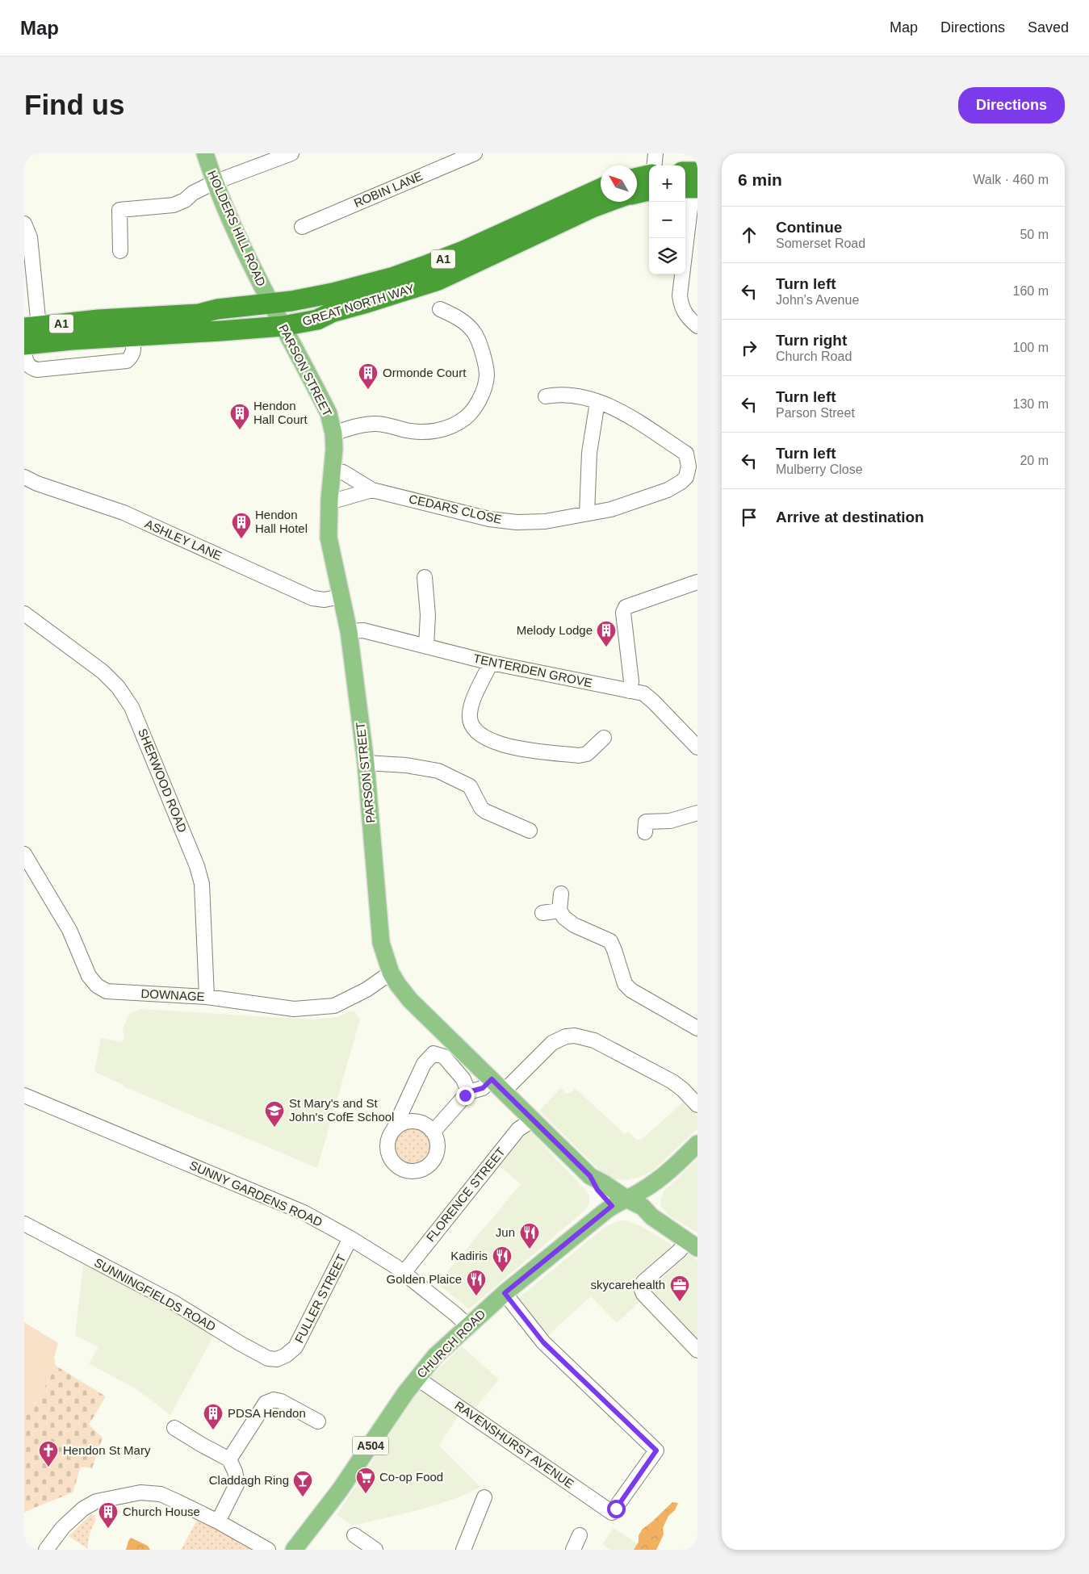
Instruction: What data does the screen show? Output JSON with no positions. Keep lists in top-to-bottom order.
{
  "streets": {
    "highway": ["A1", "GREAT NORTH WAY"],
    "main road": [
      "HOLDERS HILL ROAD",
      "PARSON STREET",
      "CHURCH ROAD",
      "A504"
    ],
    "street": [
      "ROBIN LANE",
      "CEDARS CLOSE",
      "ASHLEY LANE",
      "TENTERDEN GROVE",
      "SHERWOOD ROAD",
      "DOWNAGE",
      "SUNNY GARDENS ROAD",
      "FLORENCE STREET",
      "SUNNINGFIELDS ROAD",
      "FULLER STREET",
      "RAVENSHURST AVENUE"
    ]
  },
  "crossings": [
    ["HOLDERS HILL ROAD", "GREAT NORTH WAY"],
    ["HOLDERS HILL ROAD", "PARSON STREET"],
    ["GREAT NORTH WAY", "PARSON STREET"],
    ["PARSON STREET", "CEDARS CLOSE"],
    ["PARSON STREET", "ASHLEY LANE"],
    ["PARSON STREET", "TENTERDEN GROVE"],
    ["PARSON STREET", "DOWNAGE"],
    ["PARSON STREET", "FLORENCE STREET"],
    ["PARSON STREET", "CHURCH ROAD"],
    ["PARSON STREET", "A504"],
    ["SHERWOOD ROAD", "DOWNAGE"],
    ["SUNNY GARDENS ROAD", "FLORENCE STREET"],
    ["SUNNY GARDENS ROAD", "FULLER STREET"],
    ["SUNNY GARDENS ROAD", "CHURCH ROAD"],
    ["SUNNINGFIELDS ROAD", "FULLER STREET"],
    ["CHURCH ROAD", "RAVENSHURST AVENUE"],
    ["CHURCH ROAD", "A504"]
  ],
  "places": {
    "building": [
      "Ormonde Court",
      "Hendon Hall Court",
      "Hendon Hall Hotel",
      "Melody Lodge",
      "PDSA Hendon",
      "Church House"
    ],
    "school or university": ["St Mary's and St John's CofE School"],
    "restaurant": ["Jun", "Kadiris", "Golden Plaice"],
    "office": ["skycarehealth"],
    "church": ["Hendon St Mary"],
    "supermarket": ["Co-op Food"],
    "bar": ["Claddagh Ring"]
  },
  "north": "top left",
  "page": {
    "header": "Map",
    "nav": ["Map", "Directions", "Saved"],
    "buttons": "Directions",
    "title": "Find us",
    "heading": ["6 min", "Walk · 460 m"],
    "map_buttons": ["+", "−"],
    "list": [
      ["Continue", "Somerset Road", "50 m"],
      ["Turn left", "John's Avenue", "160 m"],
      ["Turn right", "Church Road", "100 m"],
      ["Turn left", "Parson Street", "130 m"],
      ["Turn left", "Mulberry Close", "20 m"],
      "Arrive at destination"
    ]
  }
}
